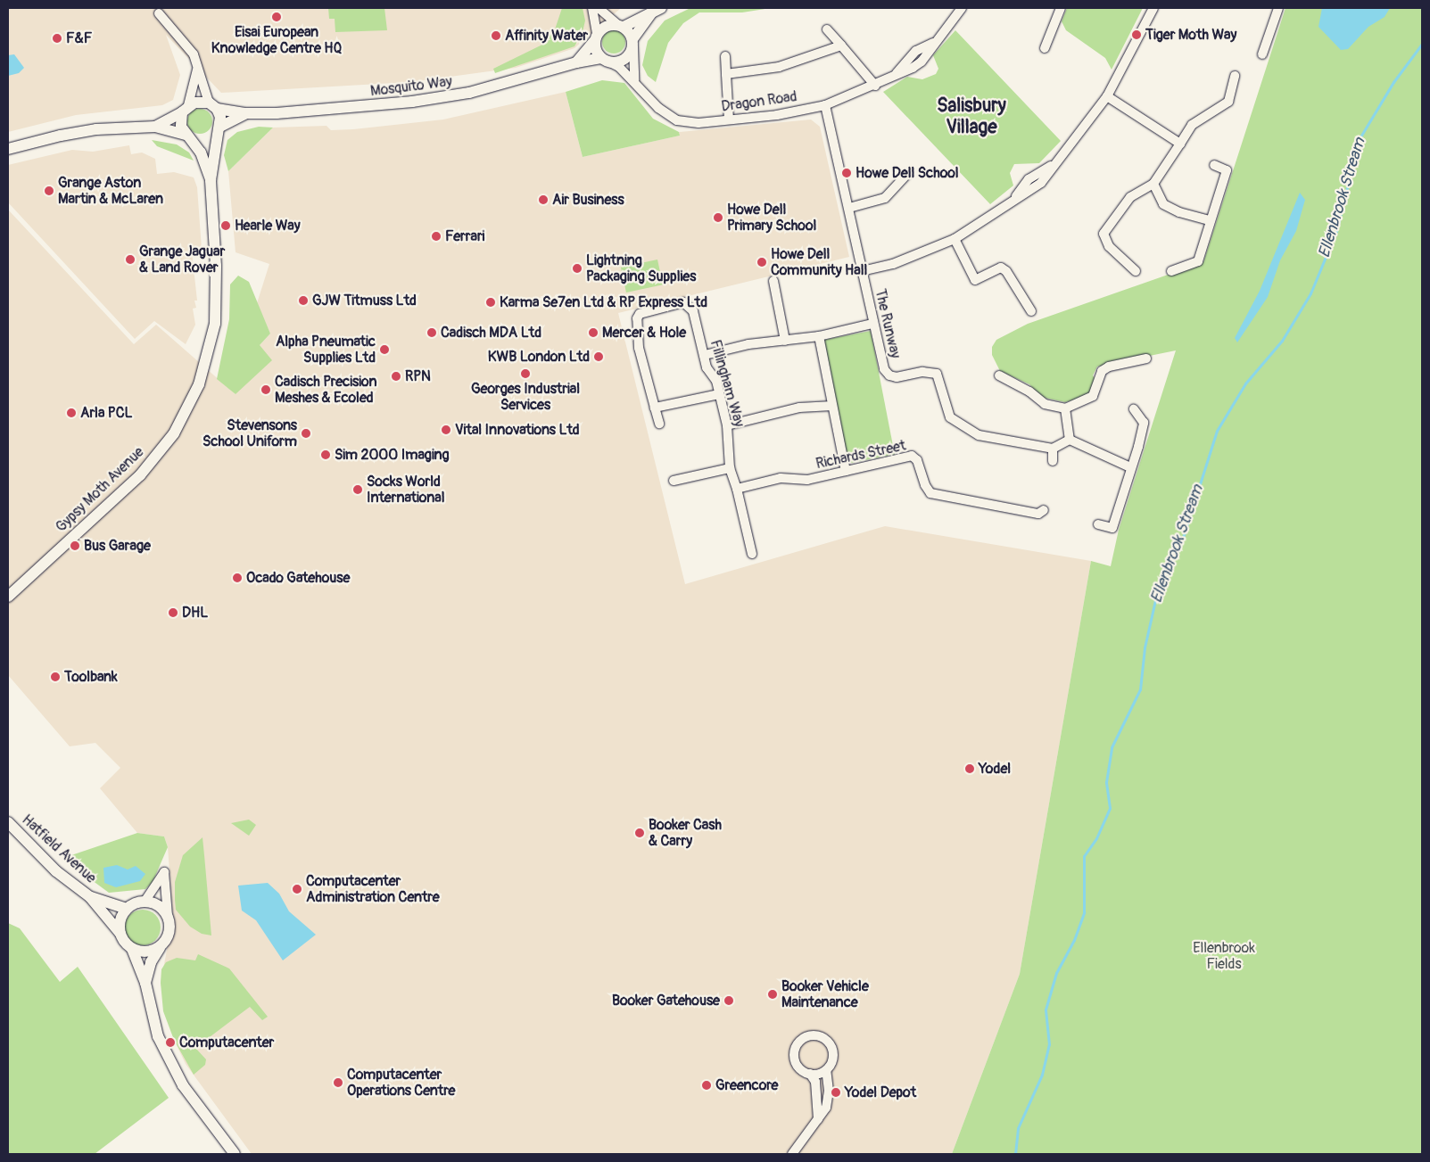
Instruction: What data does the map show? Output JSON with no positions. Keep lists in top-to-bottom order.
{
  "streets": {
    "street": [
      "Mosquito Way",
      "Dragon Road",
      "The Runway",
      "Fillingham Way",
      "Richards Street",
      "Gypsy Moth Avenue",
      "Hatfield Avenue"
    ]
  },
  "crossings": [
    ["Mosquito Way", "Dragon Road"],
    ["Mosquito Way", "Gypsy Moth Avenue"],
    ["Dragon Road", "The Runway"],
    ["Fillingham Way", "Richards Street"]
  ],
  "districts": ["Salisbury Village"],
  "water": ["Ellenbrook Stream"],
  "parks": ["Ellenbrook Fields"],
  "places": [
    "Eisai European Knowledge Centre HQ",
    "Tiger Moth Way",
    "Affinity Water",
    "F&F",
    "Howe Dell School",
    "Grange Aston Martin & McLaren",
    "Air Business",
    "Howe Dell Primary School",
    "Hearle Way",
    "Ferrari",
    "Grange Jaguar & Land Rover",
    "Howe Dell Community Hall",
    "Lightning Packaging Supplies",
    "GJW Titmuss Ltd",
    "Karma Se7en Ltd & RP Express Ltd",
    "Cadisch MDA Ltd",
    "Mercer & Hole",
    "Alpha Pneumatic Supplies Ltd",
    "KWB London Ltd",
    "Georges Industrial Services",
    "RPN",
    "Cadisch Precision Meshes & Ecoled",
    "Arla PCL",
    "Vital Innovations Ltd",
    "Stevensons School Uniform",
    "Sim 2000 Imaging",
    "Socks World International",
    "Bus Garage",
    "Ocado Gatehouse",
    "DHL",
    "Toolbank",
    "Yodel",
    "Booker Cash & Carry",
    "Computacenter Administration Centre",
    "Booker Vehicle Maintenance",
    "Booker Gatehouse",
    "Computacenter",
    "Computacenter Operations Centre",
    "Greencore",
    "Yodel Depot"
  ]
}
